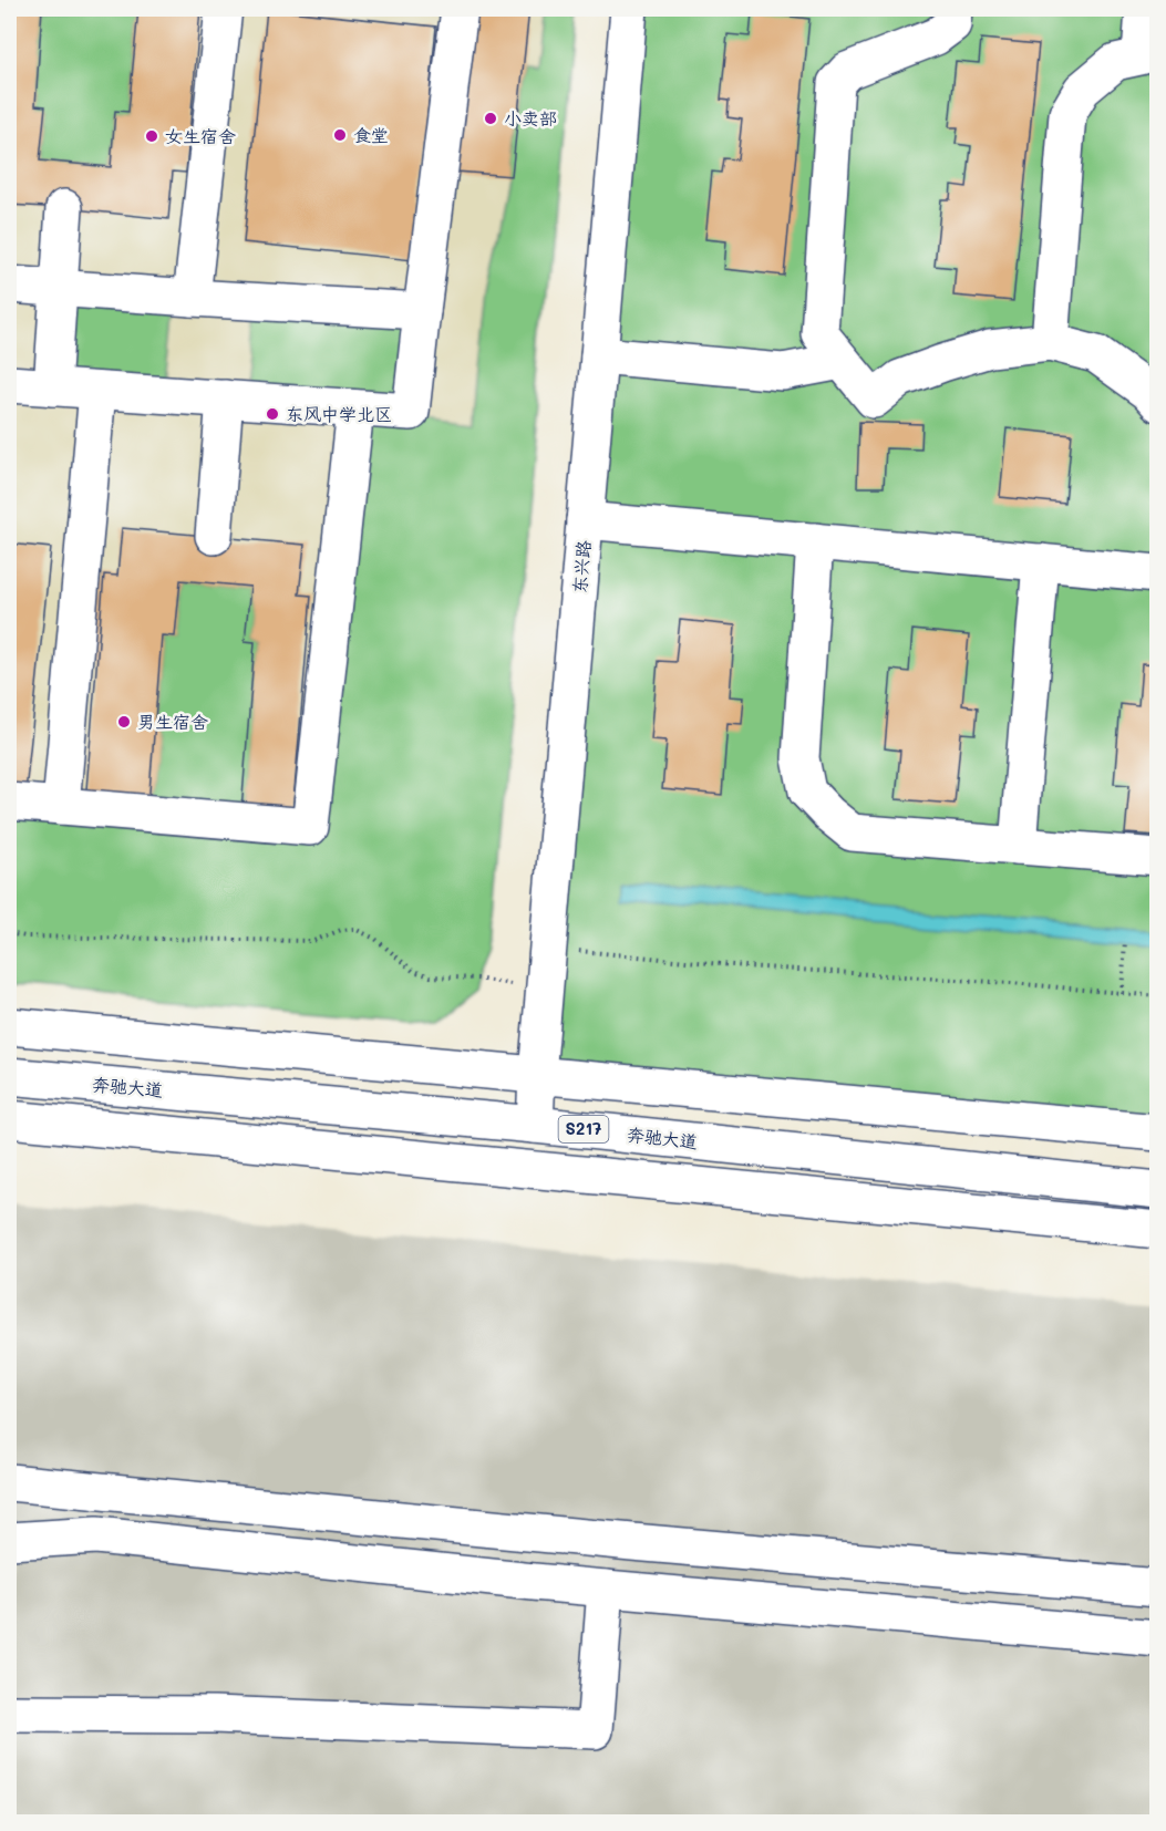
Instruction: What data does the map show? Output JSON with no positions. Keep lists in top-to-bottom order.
{
  "streets": {
    "street": ["东兴路", "奔驰大道", "S217"]
  },
  "crossings": [
    ["东兴路", "奔驰大道"]
  ],
  "places": [
    "小卖部",
    "食堂",
    "女生宿舍",
    "东风中学北区",
    "男生宿舍"
  ]
}
